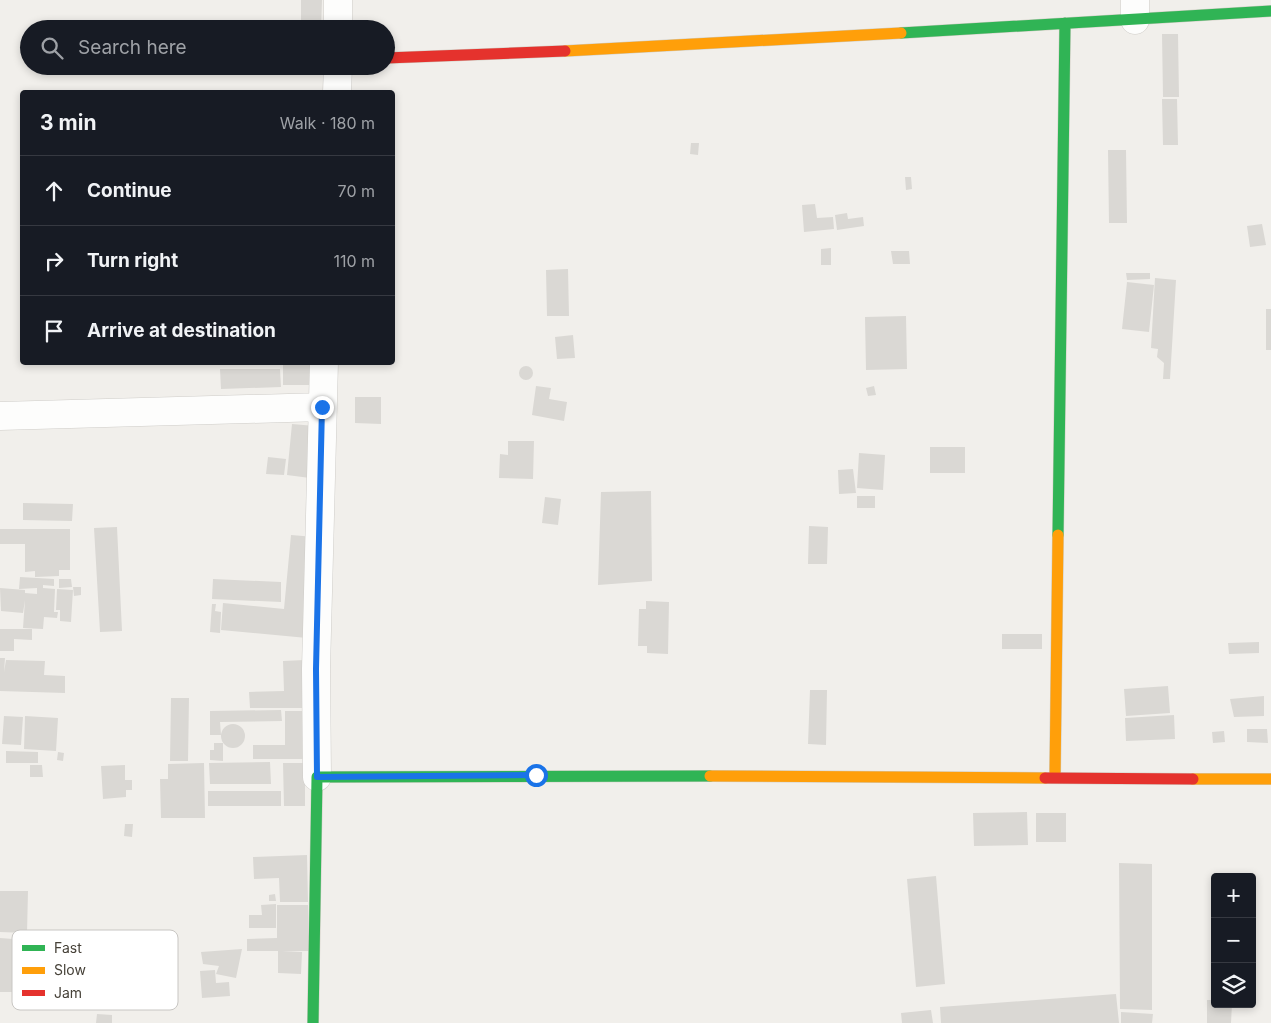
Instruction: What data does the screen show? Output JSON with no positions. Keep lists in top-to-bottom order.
{
  "legend": ["Fast", "Slow", "Jam"],
  "page": {
    "search": "Search here",
    "heading": ["3 min", "Walk · 180 m"],
    "list": [
      ["Continue", "70 m"],
      ["Turn right", "110 m"],
      "Arrive at destination"
    ],
    "map_buttons": ["+", "−"]
  }
}
